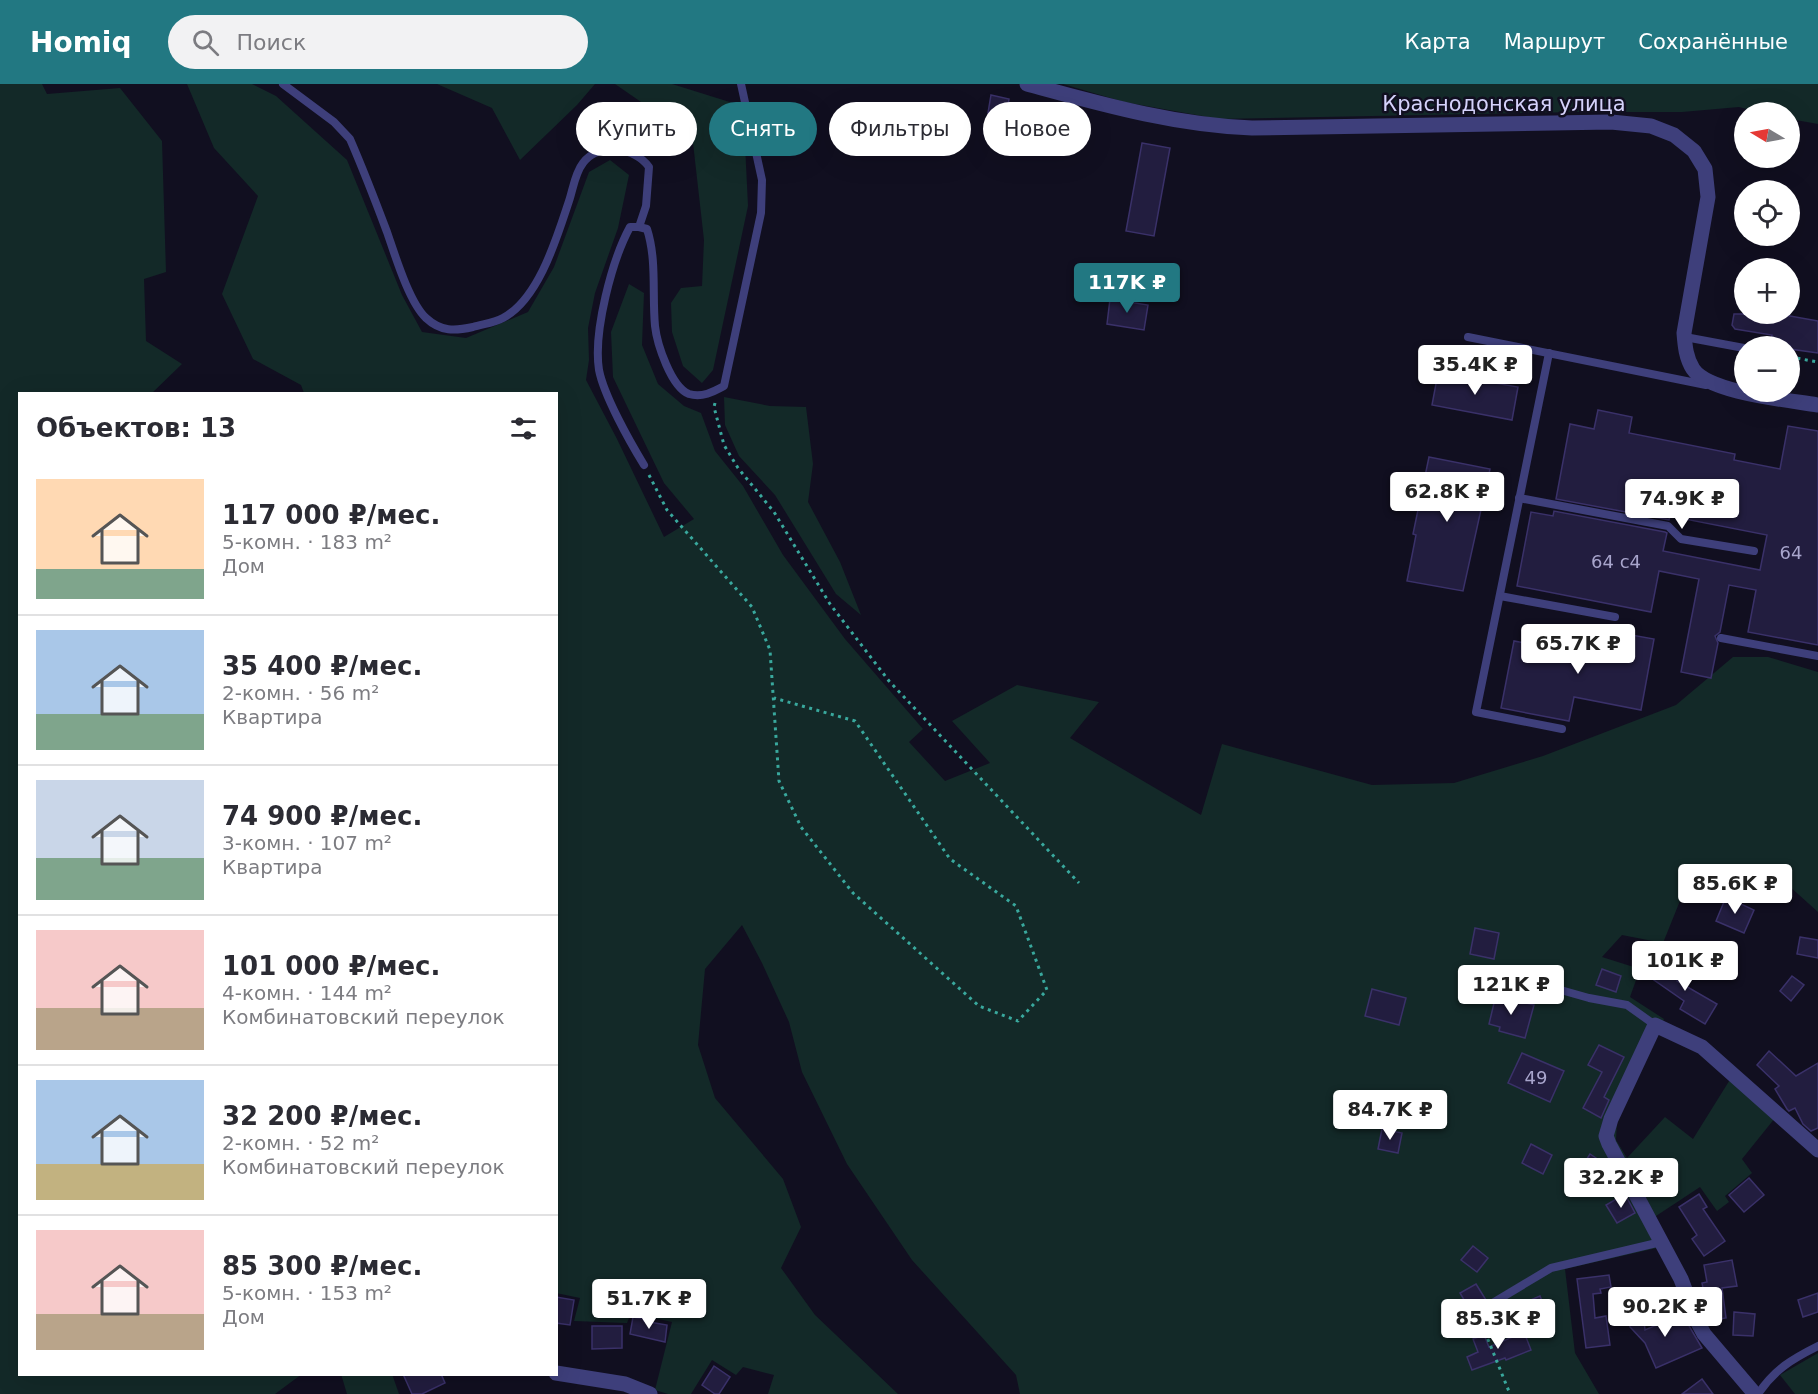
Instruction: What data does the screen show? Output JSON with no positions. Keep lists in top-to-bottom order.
{
  "streets": {
    "street": ["Краснодонская улица"]
  },
  "house_numbers": ["64", "64 с4", "49"],
  "north": "left",
  "page": {
    "header": "Homiq",
    "search": "Поиск",
    "nav": ["Карта", "Маршрут", "Сохранённые"],
    "map_buttons": ["+", "−"],
    "chip": [
      "Купить",
      "Снять",
      "Фильтры",
      "Новое"
    ],
    "price": [
      "117K ₽",
      "35.4K ₽",
      "62.8K ₽",
      "74.9K ₽",
      "65.7K ₽",
      "85.6K ₽",
      "101K ₽",
      "121K ₽",
      "84.7K ₽",
      "32.2K ₽",
      "51.7K ₽",
      "90.2K ₽",
      "85.3K ₽"
    ],
    "heading": "Объектов: 13",
    "list": [
      {
        "name": "117 000 ₽/мес.",
        "note": "5-комн. · 183 m² · Дом"
      },
      {
        "name": "35 400 ₽/мес.",
        "note": "2-комн. · 56 m² · Квартира"
      },
      {
        "name": "74 900 ₽/мес.",
        "note": "3-комн. · 107 m² · Квартира"
      },
      {
        "name": "101 000 ₽/мес.",
        "note": "4-комн. · 144 m² · Комбинатовский переулок"
      },
      {
        "name": "32 200 ₽/мес.",
        "note": "2-комн. · 52 m² · Комбинатовский переулок"
      },
      {
        "name": "85 300 ₽/мес.",
        "note": "5-комн. · 153 m² · Дом"
      }
    ]
  }
}
